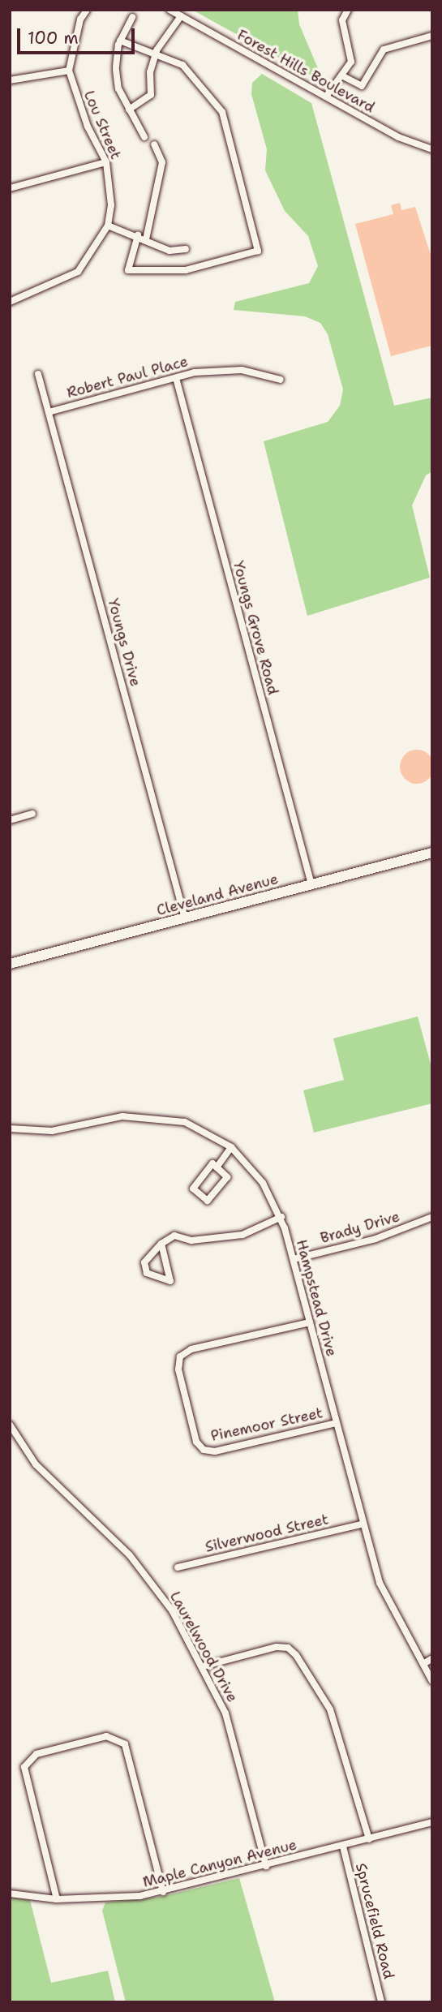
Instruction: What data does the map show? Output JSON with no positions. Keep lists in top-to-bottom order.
{
  "streets": {
    "main road": ["Cleveland Avenue"],
    "street": [
      "Forest Hills Boulevard",
      "Lou Street",
      "Robert Paul Place",
      "Youngs Grove Road",
      "Youngs Drive",
      "Brady Drive",
      "Hampstead Drive",
      "Pinemoor Street",
      "Silverwood Street",
      "Laurelwood Drive",
      "Maple Canyon Avenue",
      "Sprucefield Road"
    ]
  },
  "crossings": [
    ["Robert Paul Place", "Youngs Grove Road"],
    ["Robert Paul Place", "Youngs Drive"],
    ["Youngs Grove Road", "Cleveland Avenue"],
    ["Youngs Drive", "Cleveland Avenue"],
    ["Brady Drive", "Hampstead Drive"],
    ["Hampstead Drive", "Pinemoor Street"],
    ["Hampstead Drive", "Silverwood Street"],
    ["Laurelwood Drive", "Maple Canyon Avenue"],
    ["Maple Canyon Avenue", "Sprucefield Road"]
  ],
  "scale_bar": "100 m"
}
